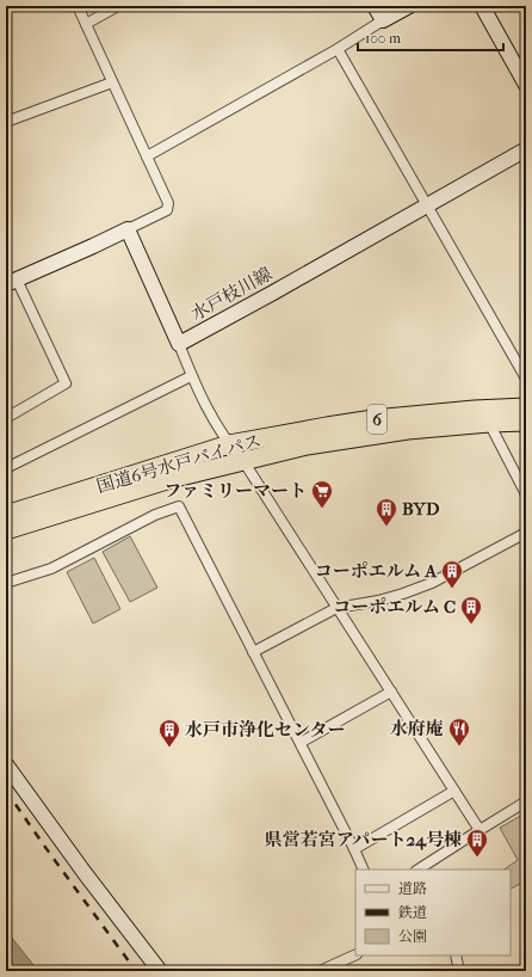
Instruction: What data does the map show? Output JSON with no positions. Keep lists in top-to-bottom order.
{
  "streets": {
    "highway": ["6", "国道6号水戸バイパス"],
    "main road": ["水戸枝川線"]
  },
  "places": {
    "supermarket": ["ファミリーマート"],
    "building": [
      "BYD",
      "コーポエルム A",
      "コーポエルム C",
      "水戸市浄化センター",
      "県営若宮アパート24号棟"
    ],
    "restaurant": ["水府庵"]
  },
  "legend": ["道路", "鉄道", "公園"],
  "scale_bar": "100 m"
}
